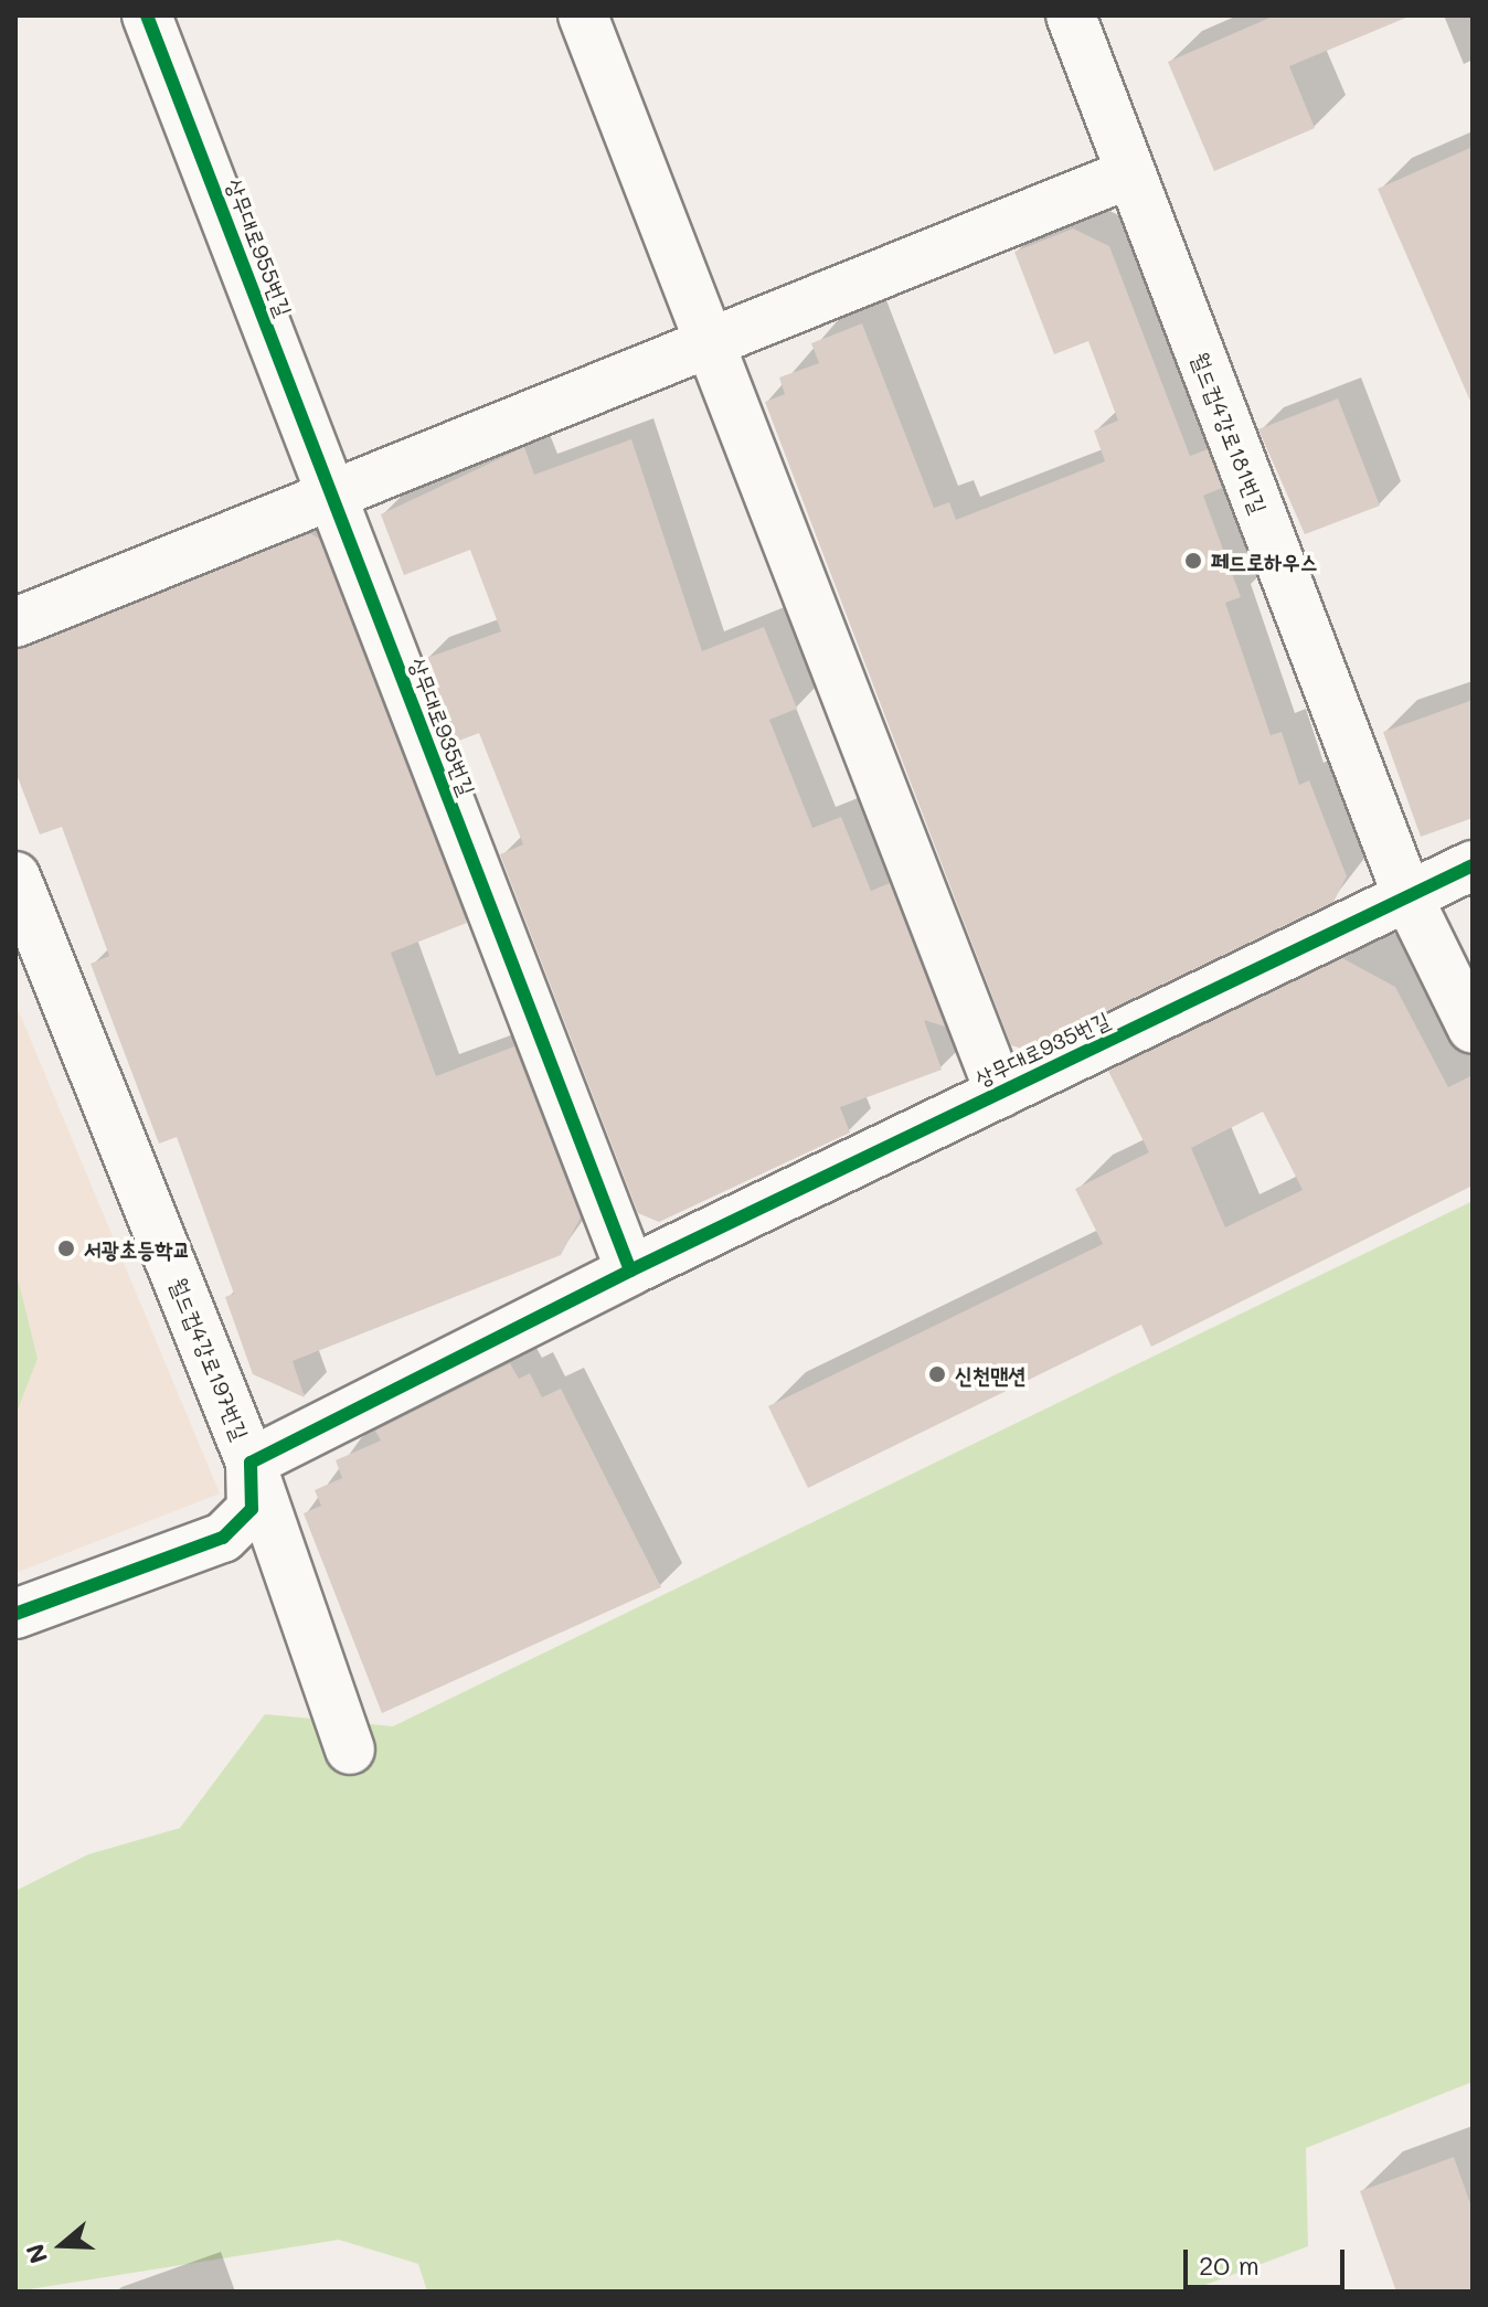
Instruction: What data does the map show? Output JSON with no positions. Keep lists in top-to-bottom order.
{
  "streets": {
    "street": [
      "상무대로955번길",
      "월드컵4강로181번길",
      "상무대로935번길",
      "월드컵4강로197번길"
    ]
  },
  "crossings": [
    ["상무대로955번길", "상무대로935번길"],
    ["월드컵4강로181번길", "상무대로935번길"],
    ["상무대로935번길", "월드컵4강로197번길"]
  ],
  "places": ["페드로하우스", "서광초등학교", "신천맨션"],
  "scale_bar": "20 m",
  "north": "left"
}
